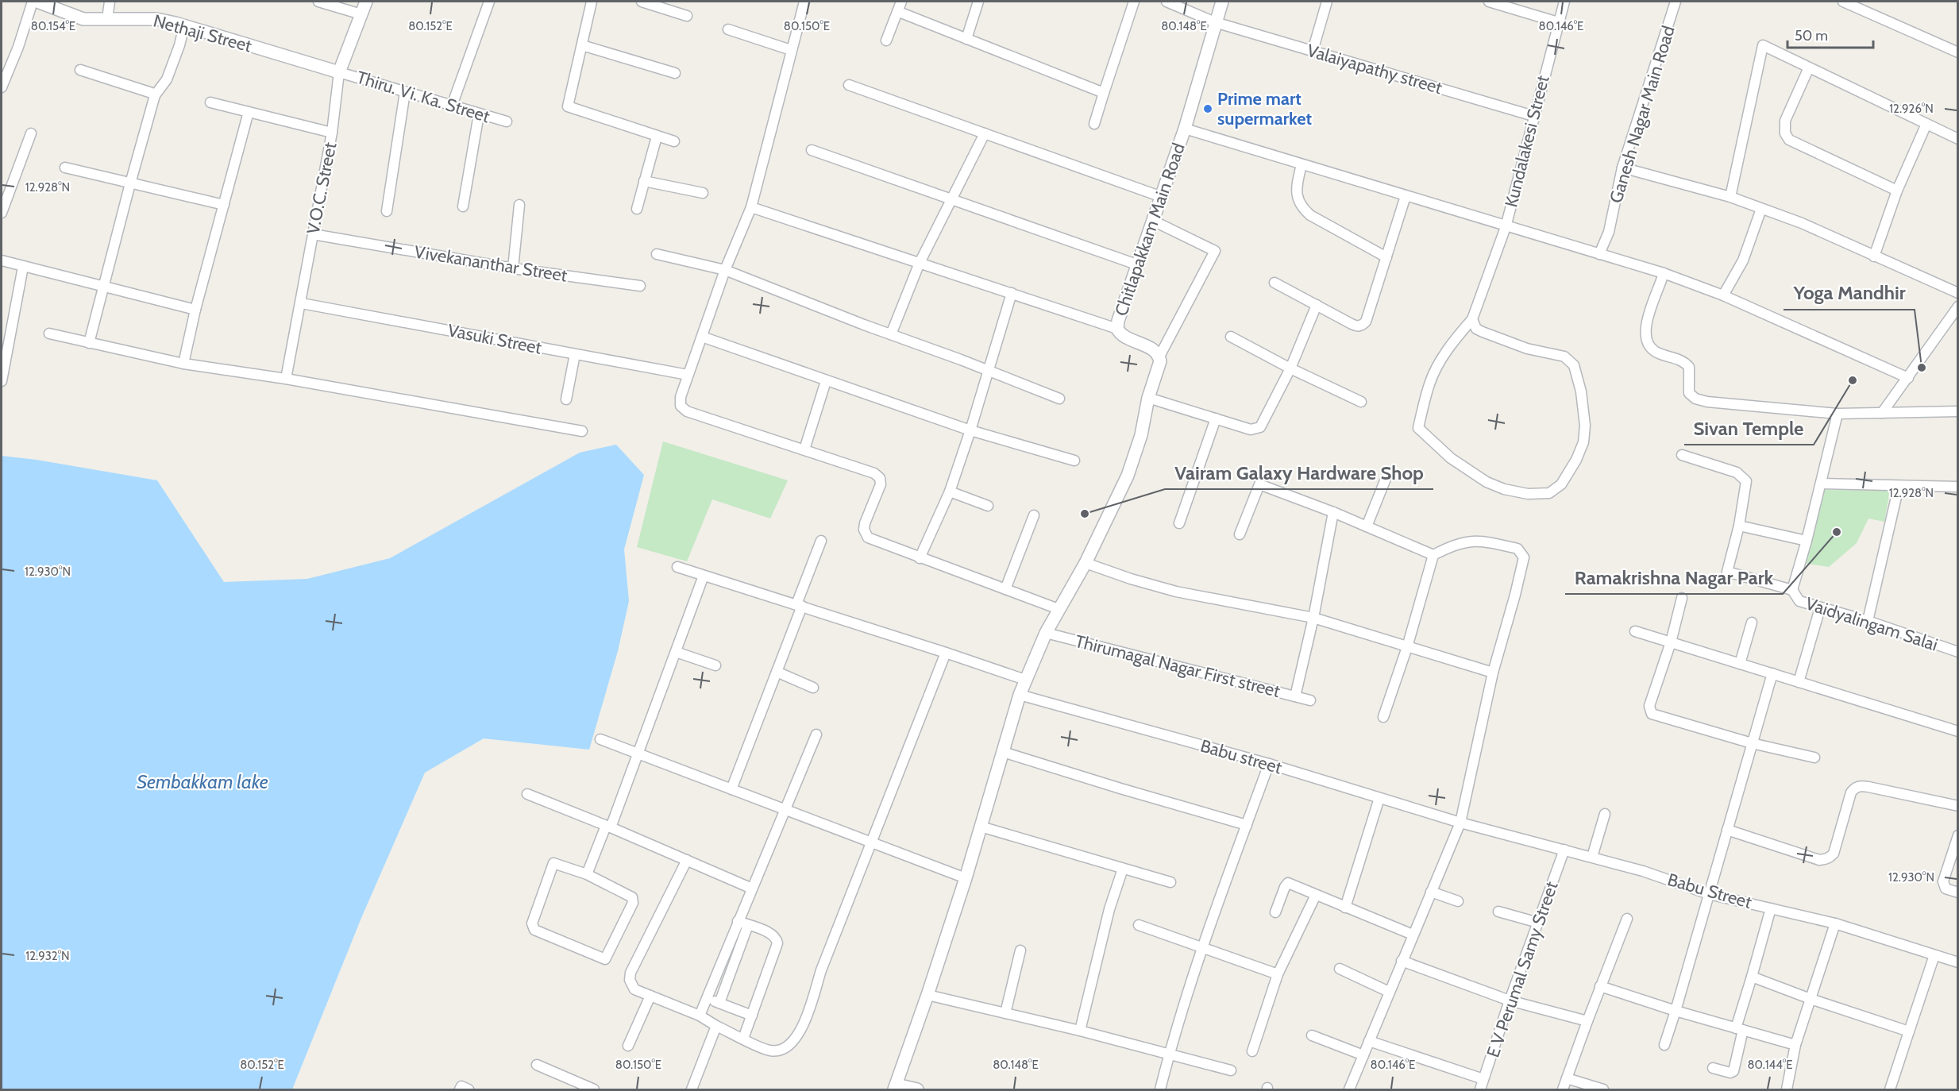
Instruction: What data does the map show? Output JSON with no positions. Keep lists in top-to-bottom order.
{
  "streets": {
    "street": [
      "Nethaji Street",
      "Valaiyapathy street",
      "Thiru. Vi. Ka. Street",
      "Ganesh Nagar Main Road",
      "Kundalakesi Street",
      "V.O.C. Street",
      "Chitlapakkam Main Road",
      "Vivekananthar Street",
      "Vasuki Street",
      "Vaidyalingam Salai",
      "Thirumagal Nagar First street",
      "Babu street",
      "Babu Street",
      "E V Perumal Samy Street"
    ]
  },
  "crossings": [
    ["Nethaji Street", "Thiru. Vi. Ka. Street"],
    ["Nethaji Street", "V.O.C. Street"],
    ["Valaiyapathy street", "Kundalakesi Street"],
    ["Valaiyapathy street", "Chitlapakkam Main Road"],
    ["Thiru. Vi. Ka. Street", "V.O.C. Street"],
    ["V.O.C. Street", "Vivekananthar Street"],
    ["V.O.C. Street", "Vasuki Street"],
    ["Babu street", "Babu Street"],
    ["Babu Street", "E V Perumal Samy Street"]
  ],
  "water": ["Sembakkam lake"],
  "places": [
    "Prime mart supermarket",
    "Yoga Mandhir",
    "Sivan Temple",
    "Vairam Galaxy Hardware Shop",
    "Ramakrishna Nagar Park"
  ],
  "scale_bar": "50 m",
  "coordinates": [
    "80.154°E",
    "80.152°E",
    "80.150°E",
    "80.148°E",
    "80.146°E",
    "12.926°N",
    "12.928°N",
    "12.930°N",
    "12.932°N",
    "80.144°E"
  ]
}
